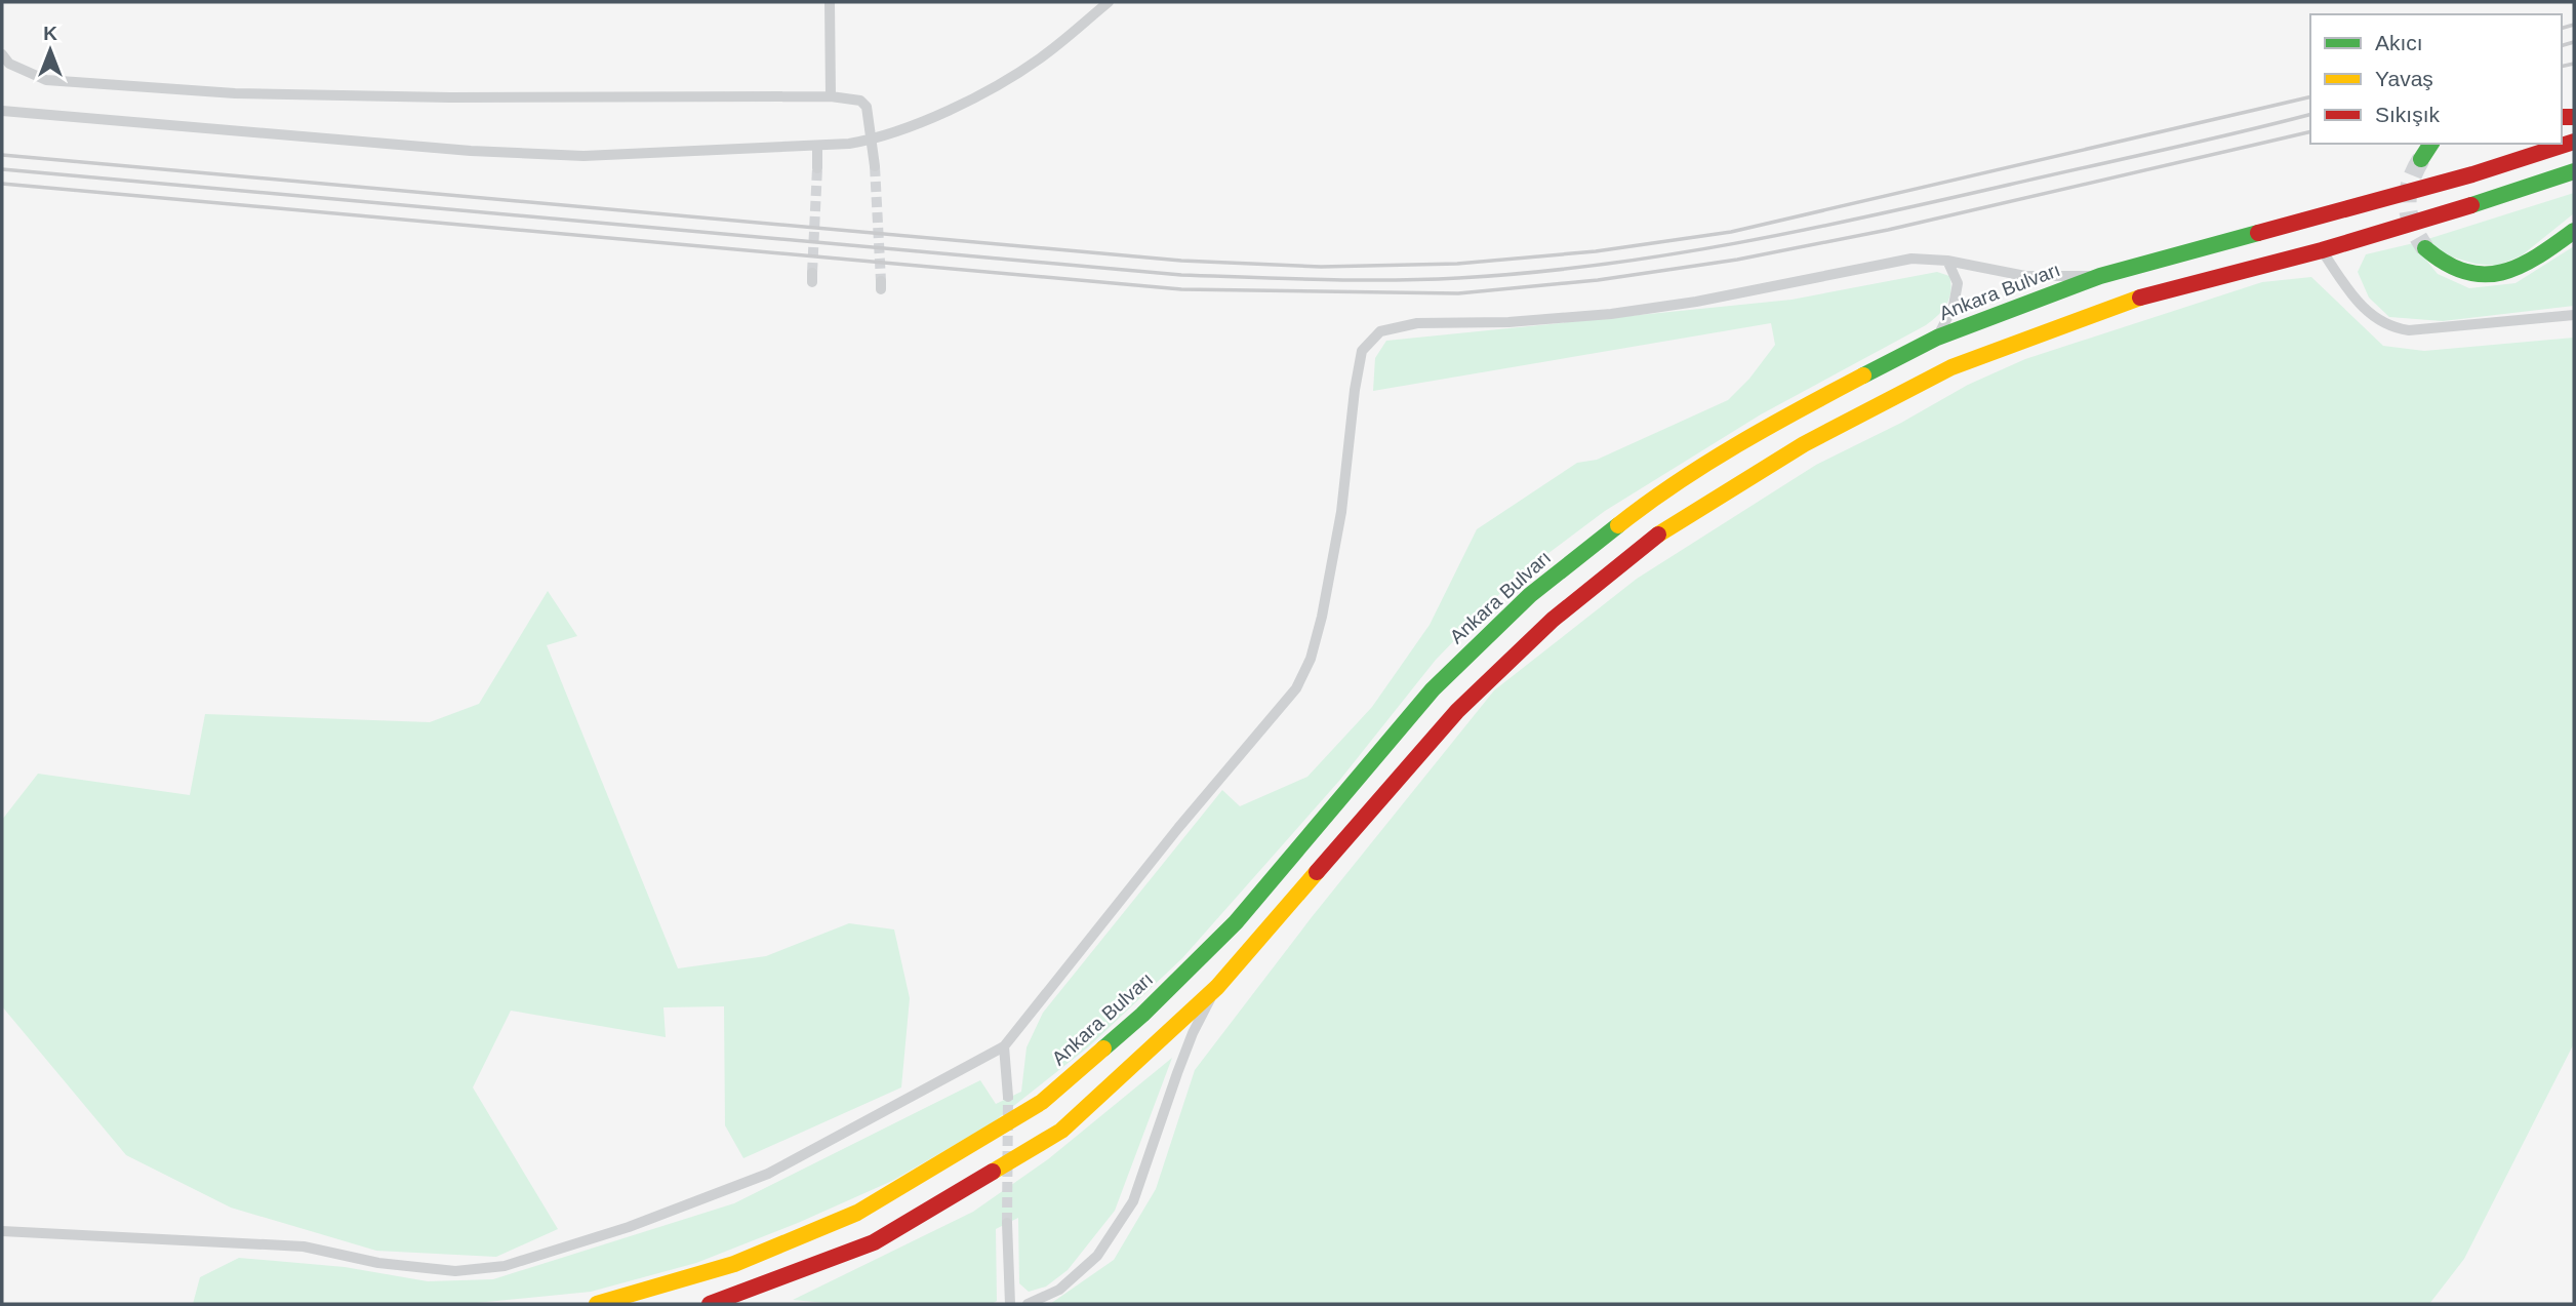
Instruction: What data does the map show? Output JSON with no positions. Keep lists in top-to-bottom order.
{
  "streets": {
    "main road": ["Ankara Bulvarı"]
  },
  "legend": ["Akıcı", "Yavaş", "Sıkışık"],
  "north": "top"
}
